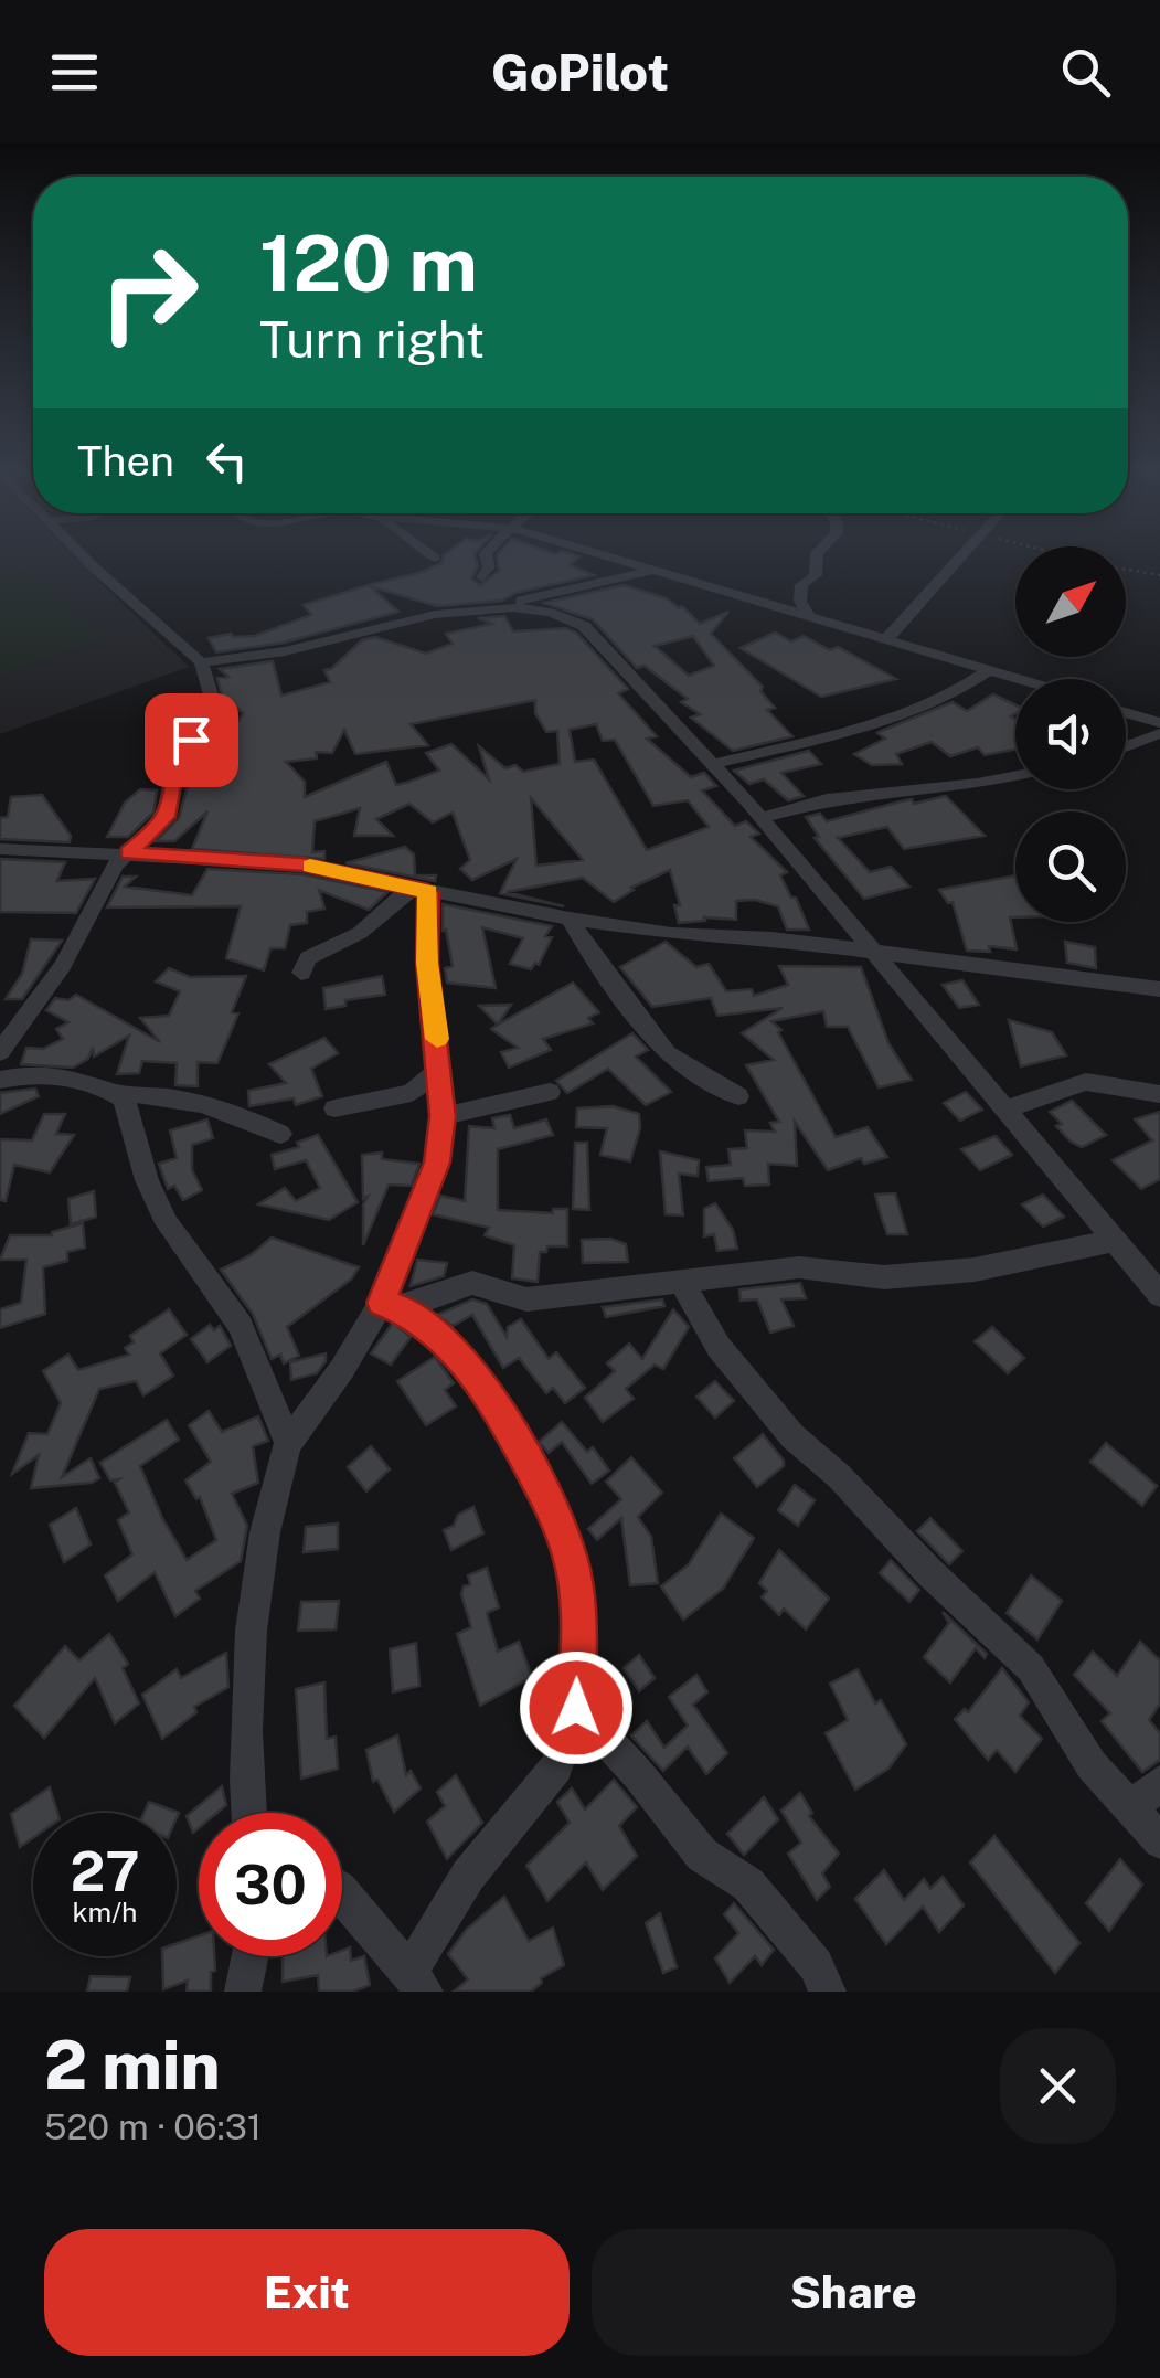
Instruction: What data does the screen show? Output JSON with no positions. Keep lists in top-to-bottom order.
{
  "north": "top right",
  "page": {
    "header": "GoPilot",
    "turn": ["120 m", "Turn right"],
    "then": "Then",
    "speed": "27 km/h",
    "limit": "30",
    "heading": ["2 min", "520 m · 06:31"],
    "buttons": ["Exit", "Share"]
  }
}
